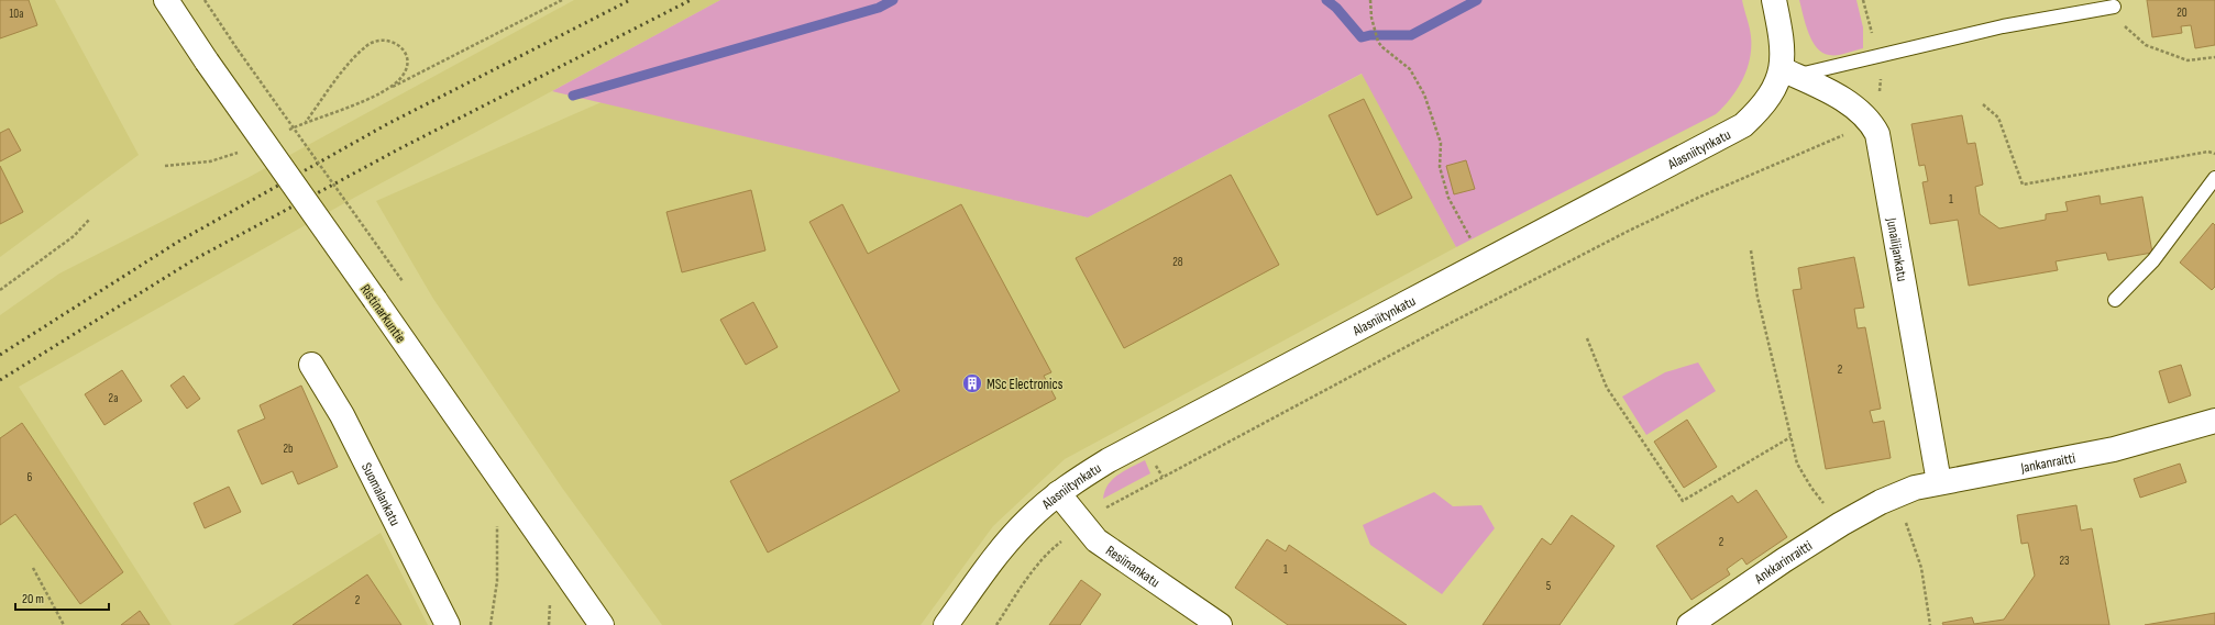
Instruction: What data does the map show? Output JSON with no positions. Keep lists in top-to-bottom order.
{
  "streets": {
    "street": [
      "Alasniitynkatu",
      "Junailijankatu",
      "Ristinarkuntie",
      "Jankanraitti",
      "Suomalankatu",
      "Ankkarinraitti",
      "Resiinankatu"
    ]
  },
  "crossings": [
    ["Alasniitynkatu", "Junailijankatu"],
    ["Alasniitynkatu", "Resiinankatu"],
    ["Junailijankatu", "Jankanraitti"],
    ["Jankanraitti", "Ankkarinraitti"]
  ],
  "places": {
    "building": ["MSc Electronics"]
  },
  "house_numbers": [
    "20",
    "10a",
    "1",
    "28",
    "2",
    "2a",
    "2b",
    "6",
    "2",
    "23",
    "1",
    "5",
    "2"
  ],
  "scale_bar": "20 m"
}
